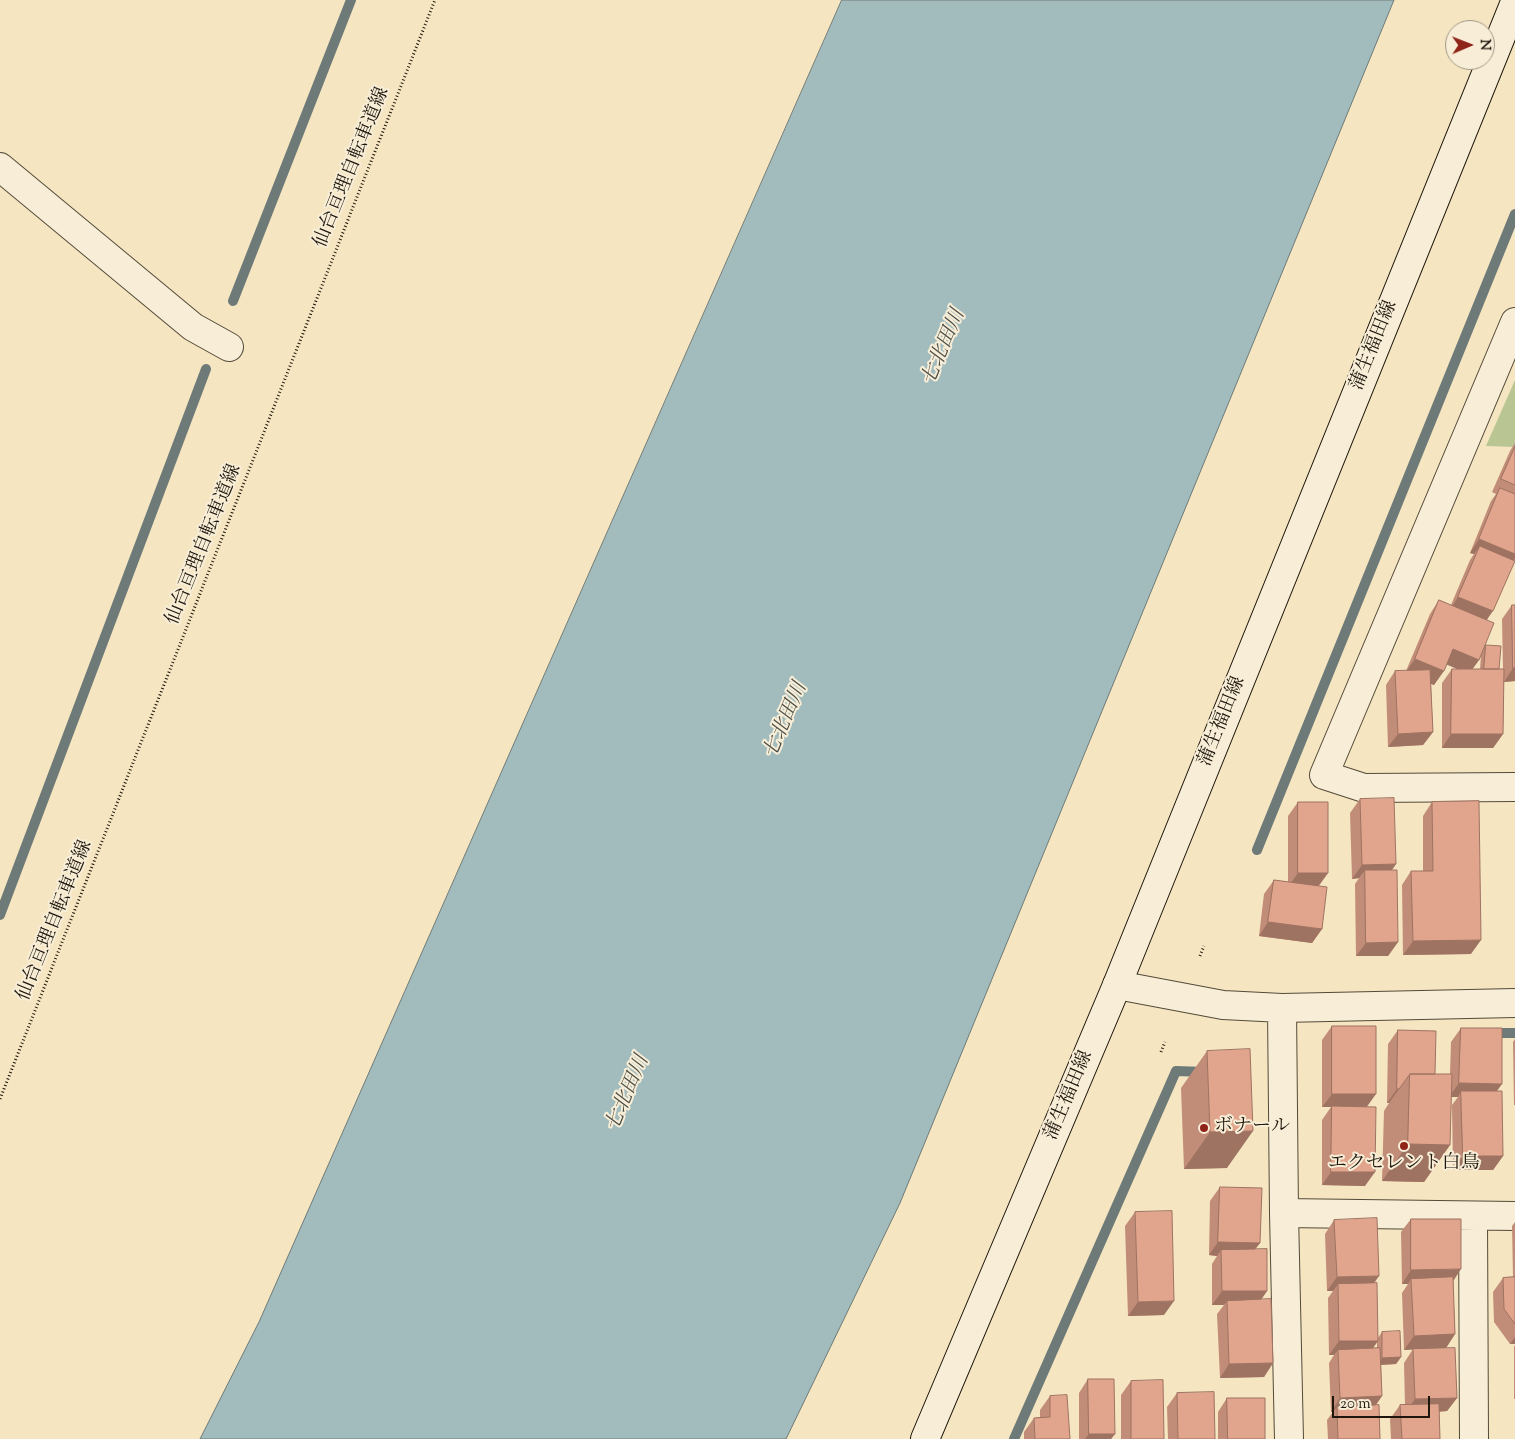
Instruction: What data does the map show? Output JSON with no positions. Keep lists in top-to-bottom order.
{
  "streets": {
    "street": ["蒲生福田線"],
    "path": ["仙台亘理自転車道線"]
  },
  "water": ["七北田川"],
  "places": ["ボナール", "エクセレント白鳥"],
  "scale_bar": "20 m",
  "north": "right"
}
